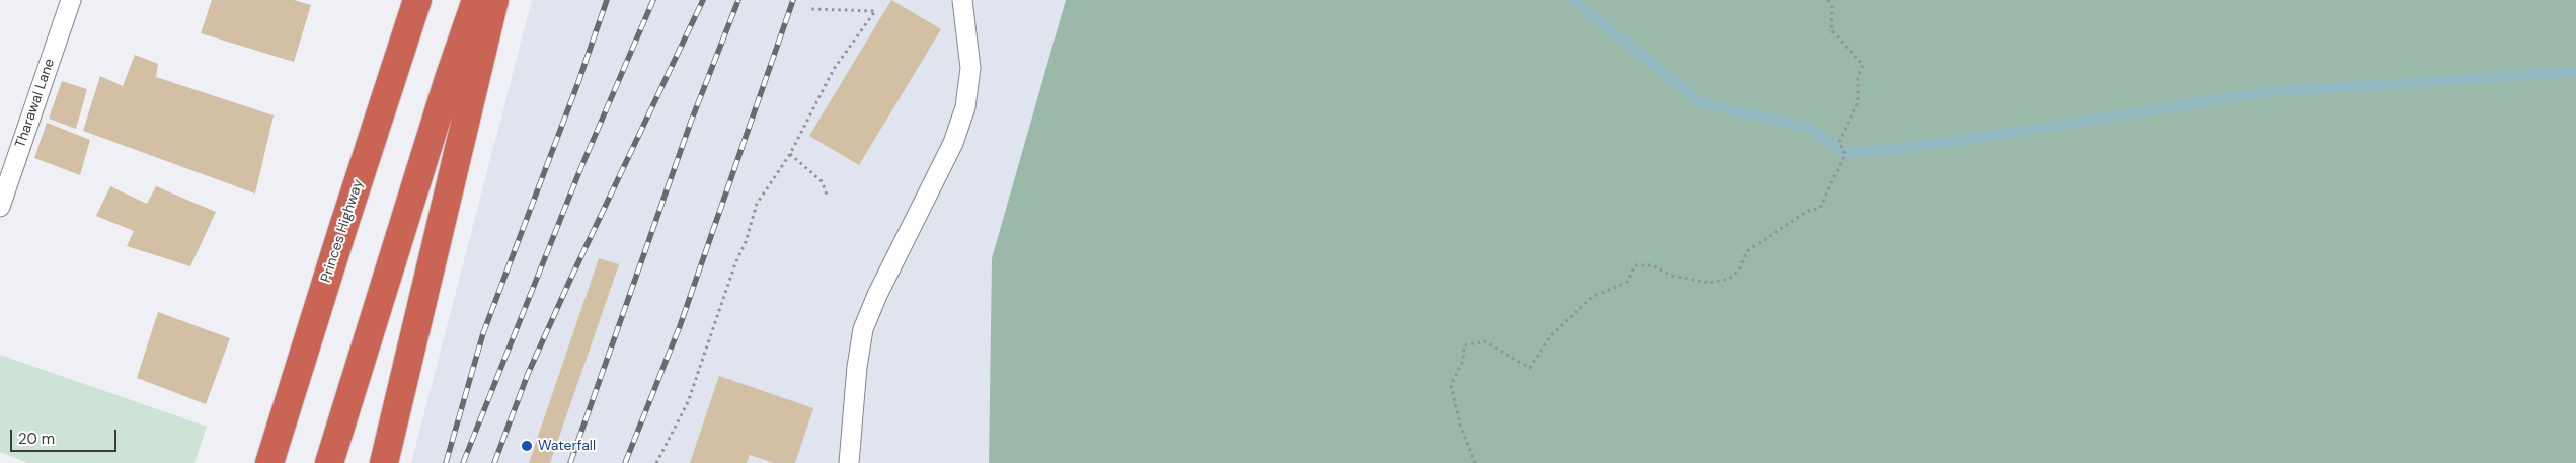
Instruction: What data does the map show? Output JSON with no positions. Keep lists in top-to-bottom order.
{
  "streets": {
    "highway": ["Princes Highway"],
    "lane": ["Tharawal Lane"]
  },
  "places": ["Waterfall"],
  "scale_bar": "20 m"
}
